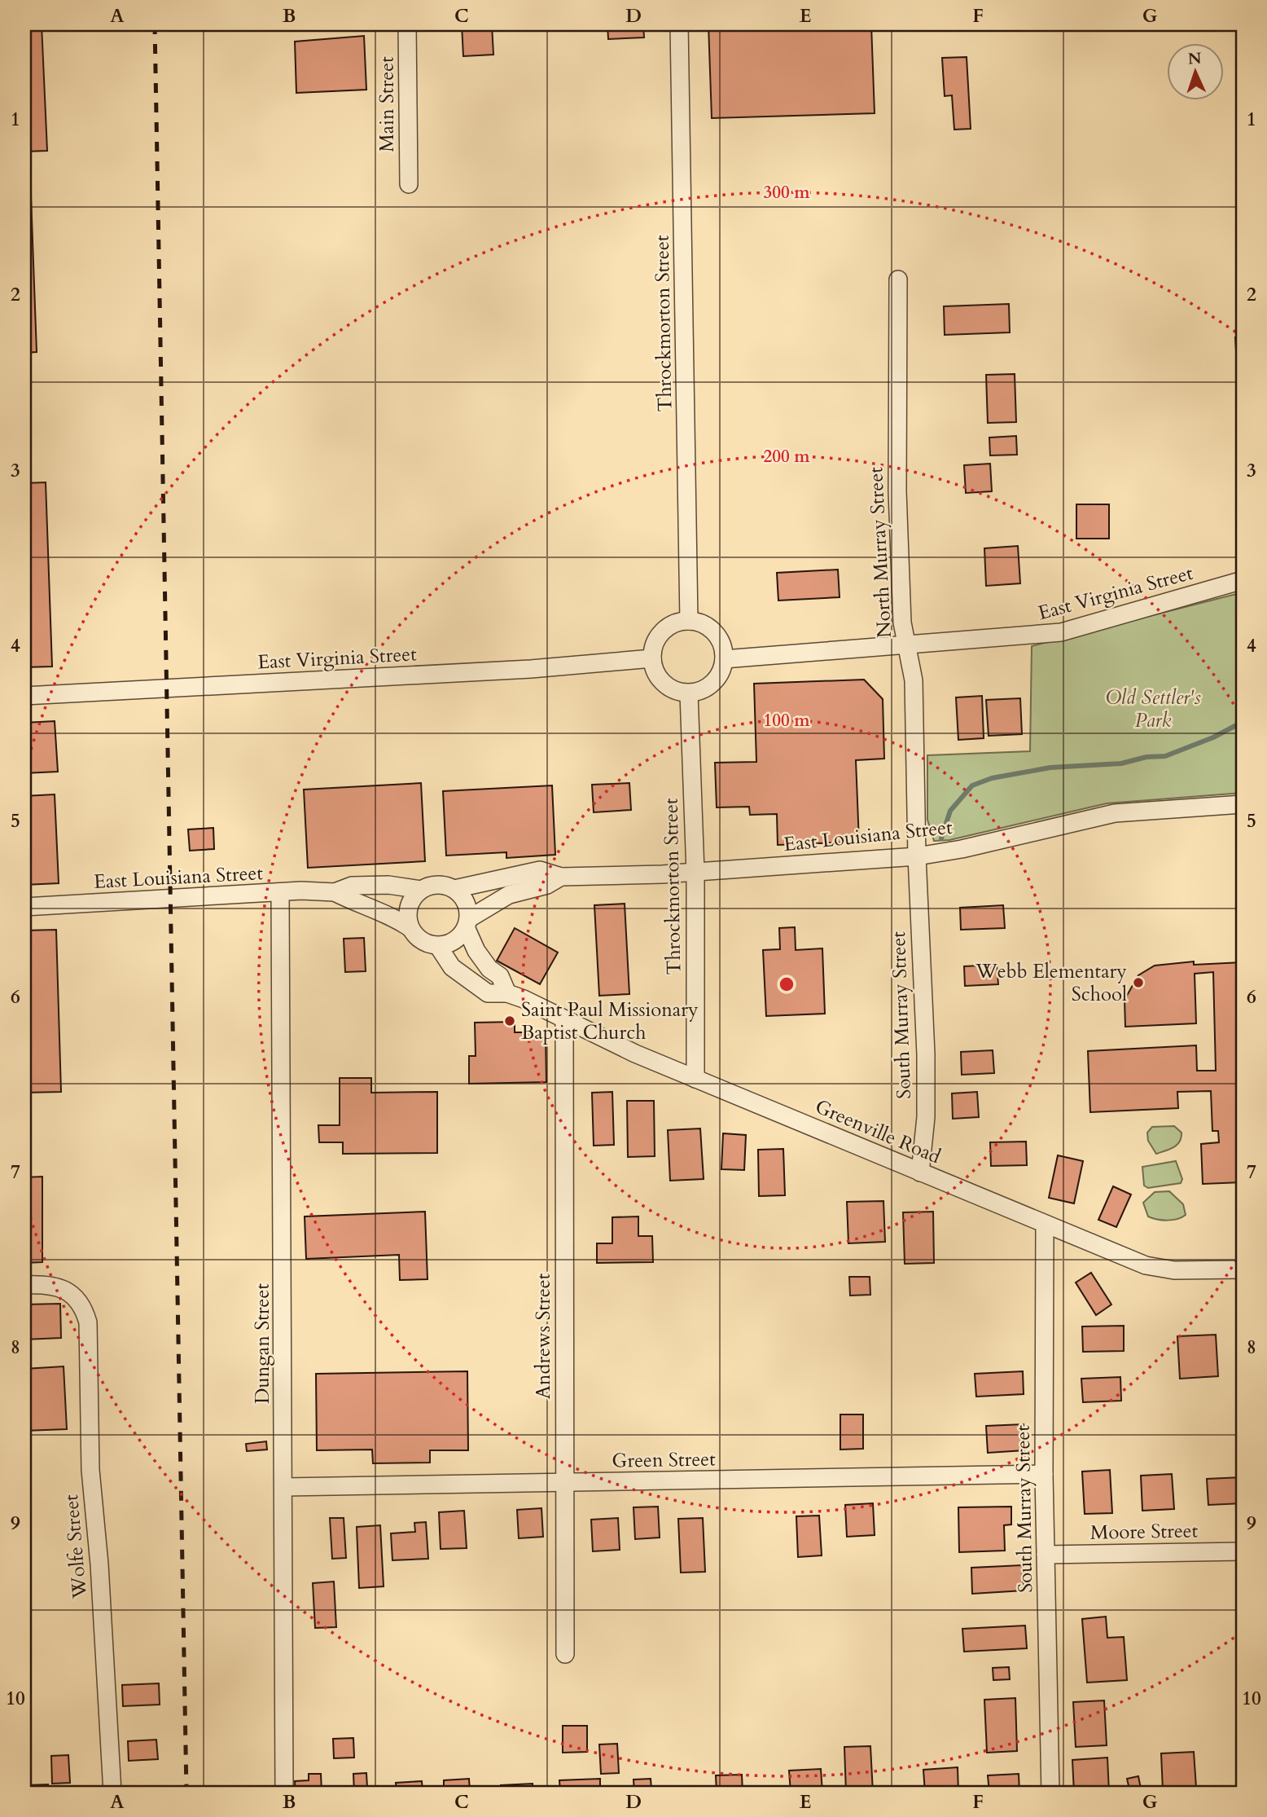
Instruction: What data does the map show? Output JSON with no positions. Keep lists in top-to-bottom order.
{
  "streets": {
    "street": [
      "Main Street",
      "Throckmorton Street",
      "North Murray Street",
      "East Virginia Street",
      "East Louisiana Street",
      "South Murray Street",
      "Greenville Road",
      "Andrews Street",
      "Dungan Street",
      "Green Street",
      "Moore Street",
      "Wolfe Street"
    ]
  },
  "crossings": [
    ["Throckmorton Street", "East Virginia Street"],
    ["Throckmorton Street", "East Louisiana Street"],
    ["Throckmorton Street", "Greenville Road"],
    ["North Murray Street", "East Virginia Street"],
    ["North Murray Street", "East Louisiana Street"],
    ["North Murray Street", "South Murray Street"],
    ["East Louisiana Street", "South Murray Street"],
    ["East Louisiana Street", "Greenville Road"],
    ["East Louisiana Street", "Dungan Street"],
    ["South Murray Street", "Greenville Road"],
    ["South Murray Street", "Green Street"],
    ["South Murray Street", "Moore Street"],
    ["Greenville Road", "Andrews Street"],
    ["Andrews Street", "Green Street"],
    ["Dungan Street", "Green Street"]
  ],
  "parks": ["Old Settler's Park"],
  "places": ["Webb Elementary School", "Saint Paul Missionary Baptist Church"],
  "north": "top",
  "grid": {
    "columns": [
      "A",
      "B",
      "C",
      "D",
      "E",
      "F",
      "G"
    ],
    "rows": [
      "1",
      "2",
      "3",
      "4",
      "5",
      "6",
      "7",
      "8",
      "9",
      "10"
    ]
  },
  "rings": ["300 m", "200 m", "100 m"]
}
